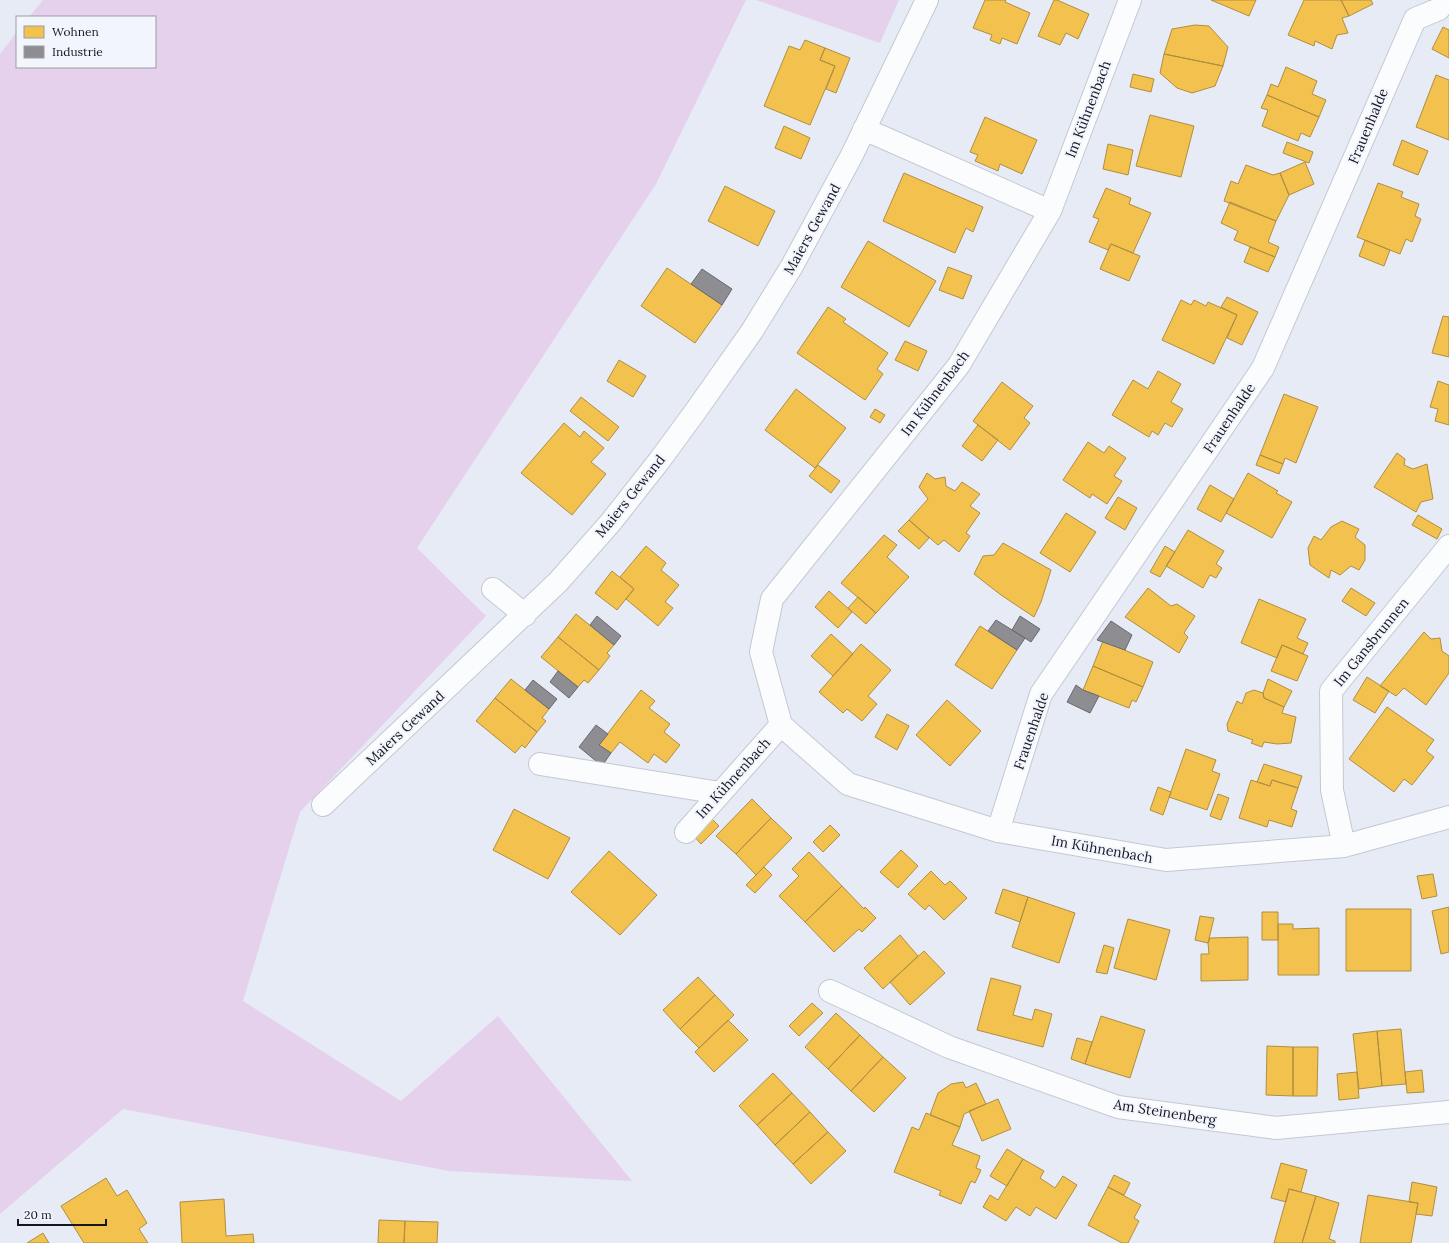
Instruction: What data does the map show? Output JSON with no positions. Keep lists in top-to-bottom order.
{
  "streets": {
    "street": [
      "Im Kühnenbach",
      "Frauenhalde",
      "Maiers Gewand",
      "Im Gansbrunnen",
      "Am Steinenberg"
    ]
  },
  "crossings": [
    ["Im Kühnenbach", "Frauenhalde"],
    ["Im Kühnenbach", "Im Gansbrunnen"]
  ],
  "legend": ["Wohnen", "Industrie"],
  "scale_bar": "20 m"
}
